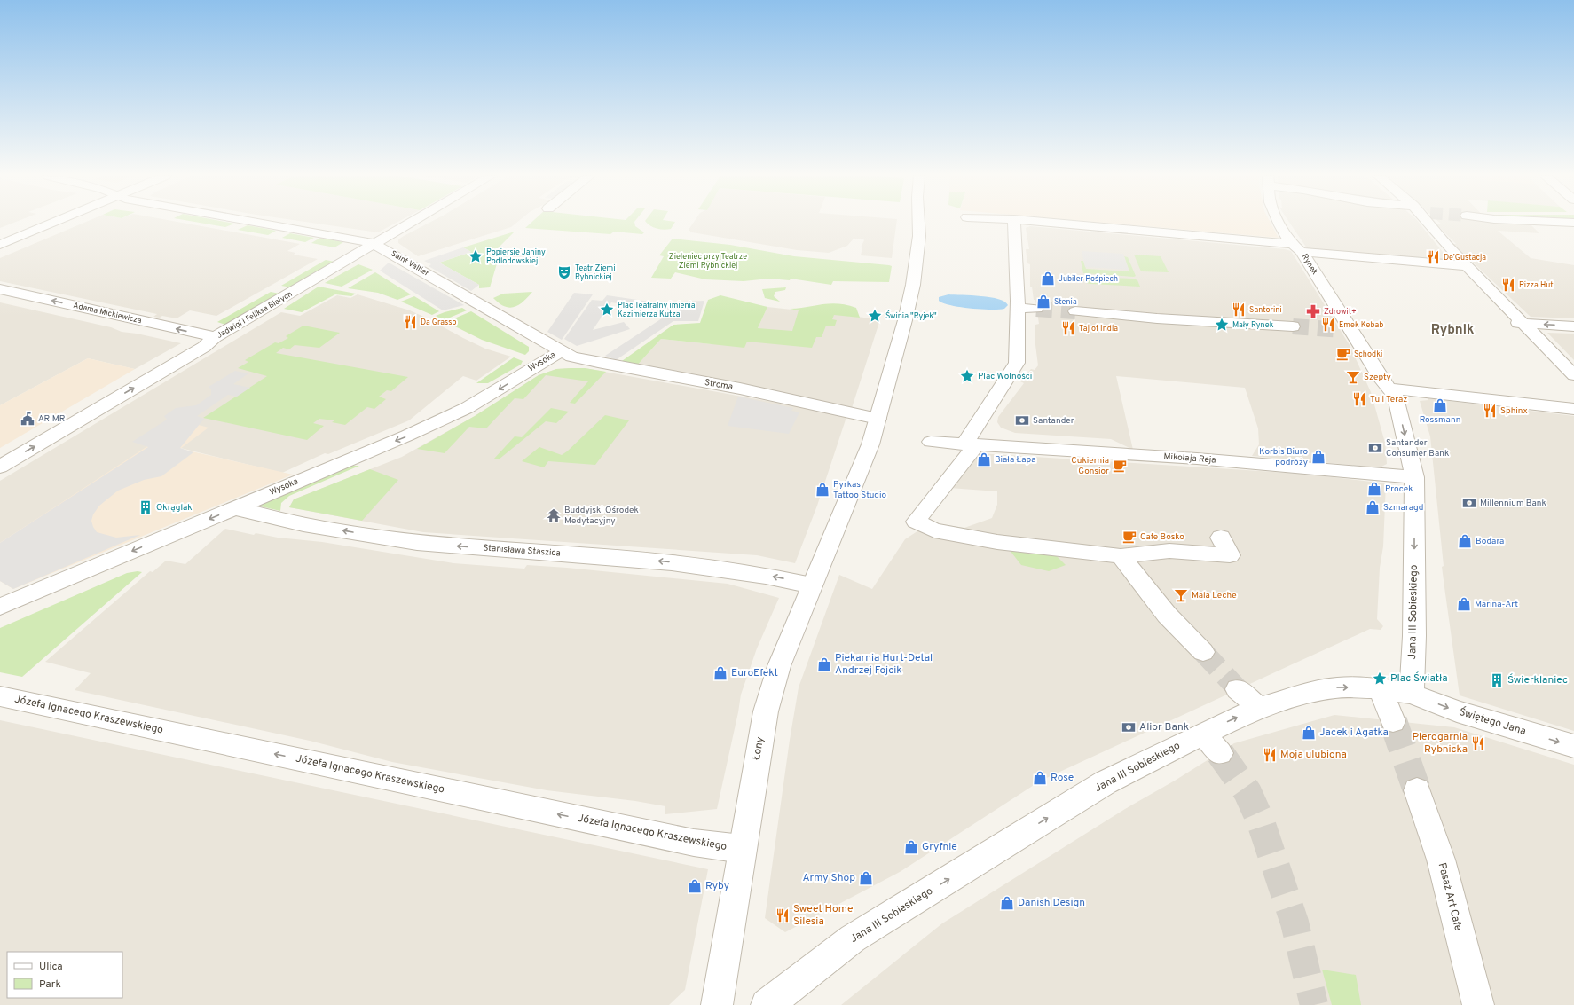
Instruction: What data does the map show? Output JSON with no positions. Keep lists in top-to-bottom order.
{
  "streets": {
    "street": [
      "Saint Vallier",
      "Rynek",
      "Adama Mickiewicza",
      "Jadwigi i Feliksa Białych",
      "Wysoka",
      "Stroma",
      "Mikołaja Reja",
      "Stanisława Staszica",
      "Jana III Sobieskiego",
      "Józefa Ignacego Kraszewskiego",
      "Świętego Jana",
      "Łony",
      "Pasaż Art Cafe"
    ]
  },
  "crossings": [
    ["Saint Vallier", "Jadwigi i Feliksa Białych"],
    ["Saint Vallier", "Wysoka"],
    ["Saint Vallier", "Stroma"],
    ["Rynek", "Jana III Sobieskiego"],
    ["Adama Mickiewicza", "Jadwigi i Feliksa Białych"],
    ["Wysoka", "Stroma"],
    ["Wysoka", "Stanisława Staszica"],
    ["Stroma", "Łony"],
    ["Mikołaja Reja", "Jana III Sobieskiego"],
    ["Stanisława Staszica", "Łony"],
    ["Jana III Sobieskiego", "Świętego Jana"],
    ["Józefa Ignacego Kraszewskiego", "Łony"]
  ],
  "one_way": [
    "Adama Mickiewicza",
    "Jadwigi i Feliksa Białych",
    "Wysoka",
    "Stanisława Staszica",
    "Józefa Ignacego Kraszewskiego",
    "Świętego Jana"
  ],
  "districts": ["Rybnik"],
  "parks": ["Zieleniec przy Teatrze Ziemi Rybnickiej"],
  "places": {
    "place": [
      "Popiersie Janiny Podlodowskiej",
      "Plac Teatralny imienia Kazimierza Kutza",
      "Świnia \"Ryjek\"",
      "Mały Rynek",
      "Plac Wolności",
      "Plac Światła"
    ],
    "restaurant": [
      "De’Gustacja",
      "Pizza Hut",
      "Santorini",
      "Da Grasso",
      "Emek Kebab",
      "Taj of India",
      "Tu i Teraz",
      "Sphinx",
      "Pierogarnia Rybnicka",
      "Moja ulubiona",
      "Sweet Home Silesia"
    ],
    "theatre": ["Teatr Ziemi Rybnickiej"],
    "shop": [
      "Jubiler Pośpiech",
      "Stenia",
      "Rossmann",
      "Korbis Biuro podróży",
      "Biała Łapa",
      "Procek",
      "Pyrkas Tattoo Studio",
      "Szmaragd",
      "Bodara",
      "Marina‑Art",
      "Piekarnia Hurt-Detal Andrzej Fojcik",
      "EuroEfekt",
      "Jacek i Agatka",
      "Rose",
      "Gryfnie",
      "Army Shop",
      "Ryby",
      "Danish Design"
    ],
    "pharmacy": ["Zdrowit+"],
    "cafe": ["Schodki", "Cukiernia Gonsior", "Cafe Bosko"],
    "bar": ["Szepty", "Mala Leche"],
    "public building": ["ARiMR"],
    "bank": [
      "Santander",
      "Santander Consumer Bank",
      "Millennium Bank",
      "Alior Bank"
    ],
    "building": ["Okrąglak", "Świerklaniec"],
    "temple": ["Buddyjski Ośrodek Medytacyjny"]
  },
  "legend": ["Ulica", "Park"]
}
